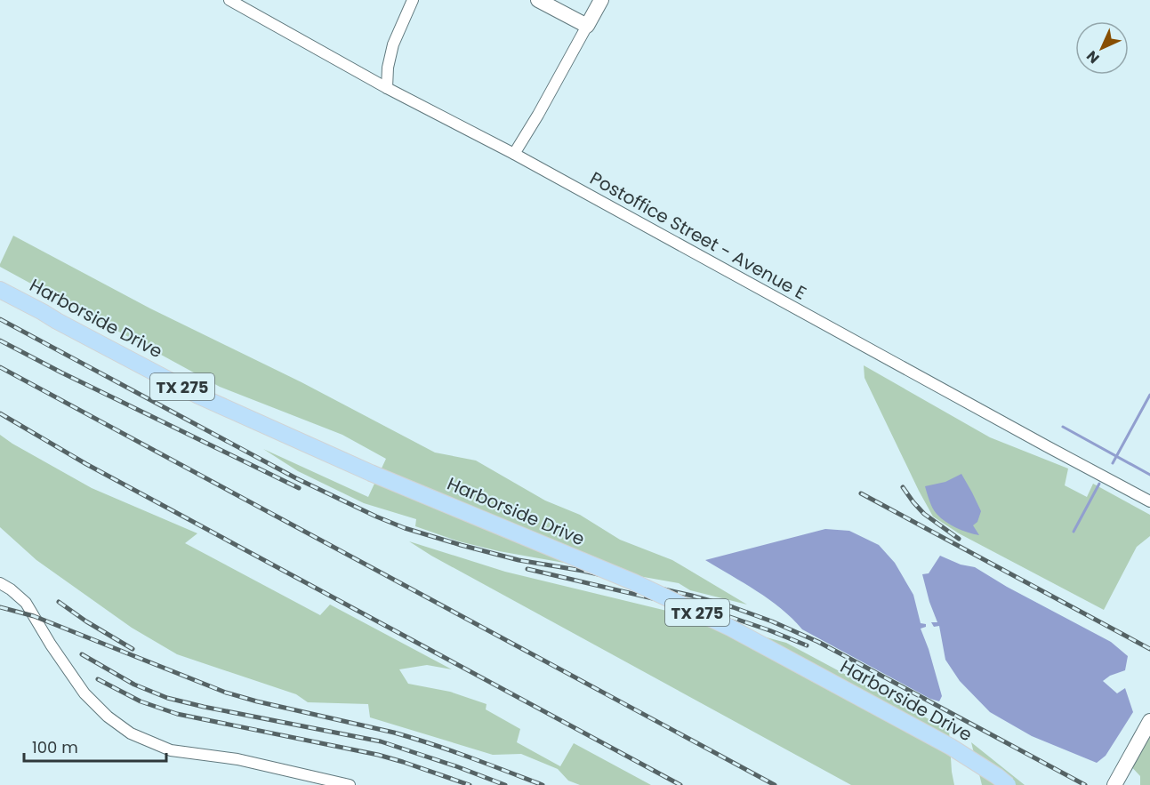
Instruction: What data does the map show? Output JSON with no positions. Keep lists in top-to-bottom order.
{
  "streets": {
    "main road": ["Harborside Drive", "TX 275"],
    "street": ["Postoffice Street - Avenue E"]
  },
  "scale_bar": "100 m",
  "north": "bottom left"
}
